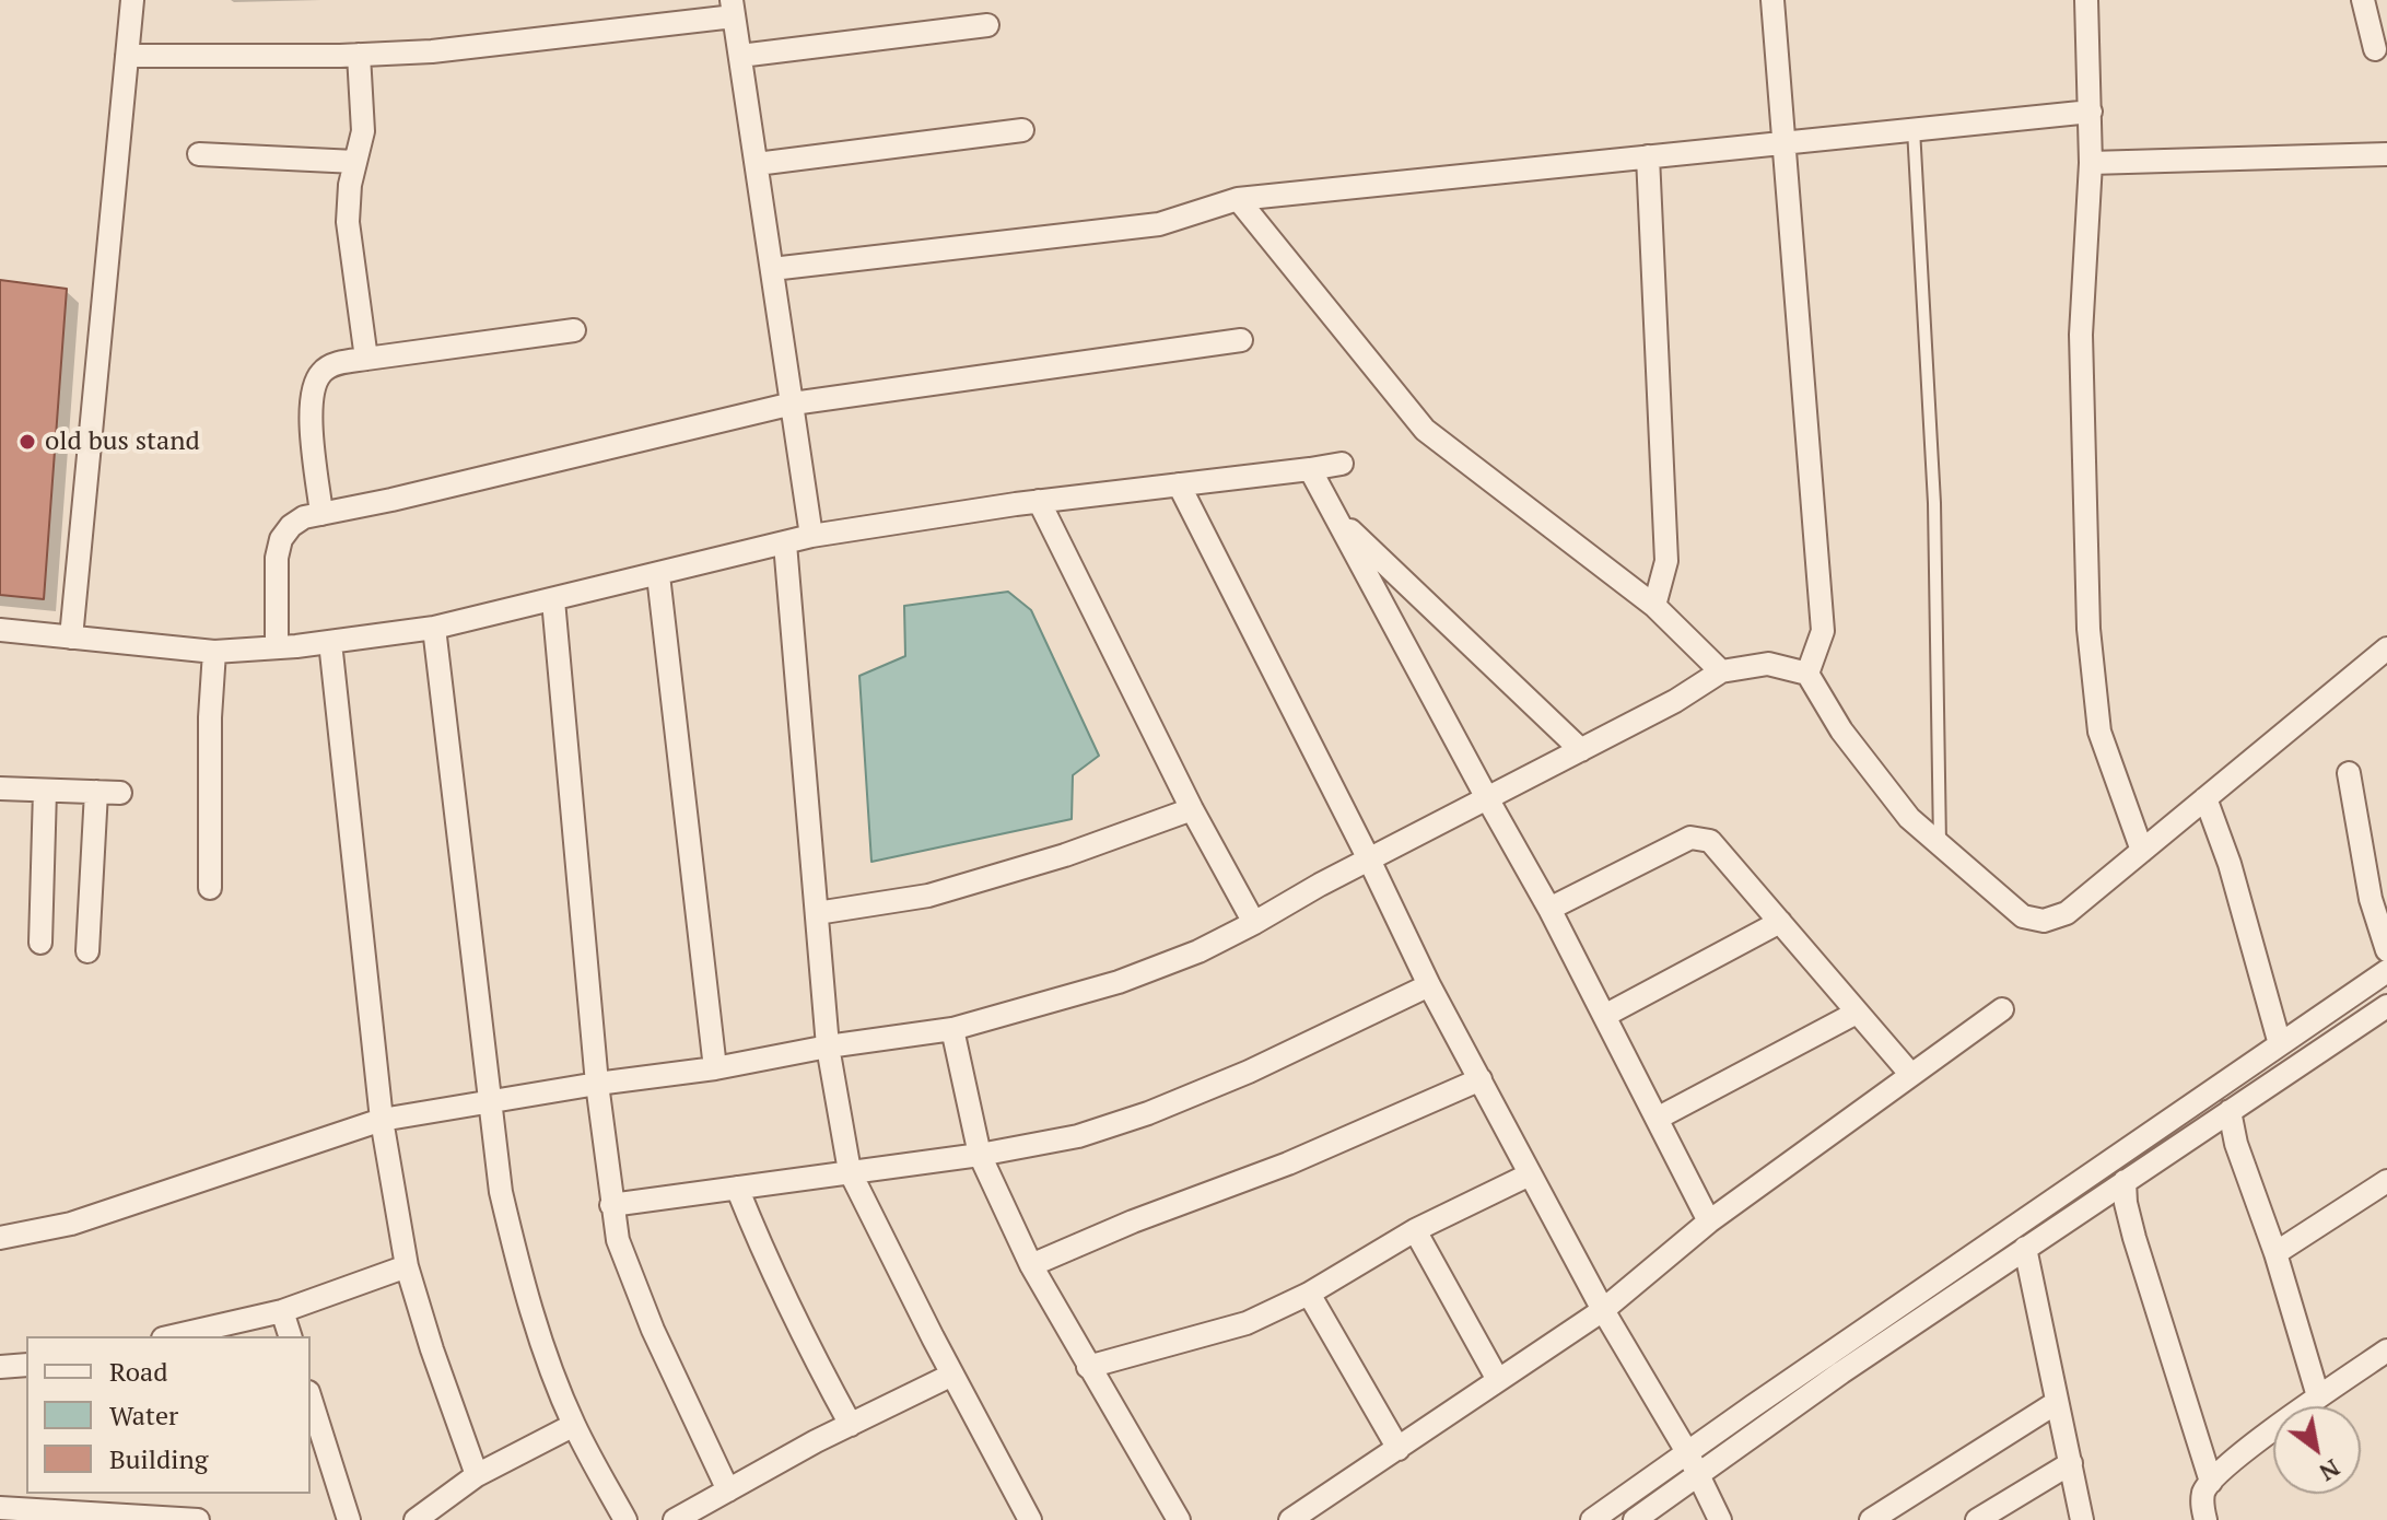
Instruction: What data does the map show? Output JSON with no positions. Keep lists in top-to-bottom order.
{
  "places": ["old bus stand"],
  "legend": ["Road", "Water", "Building"],
  "north": "bottom right"
}
